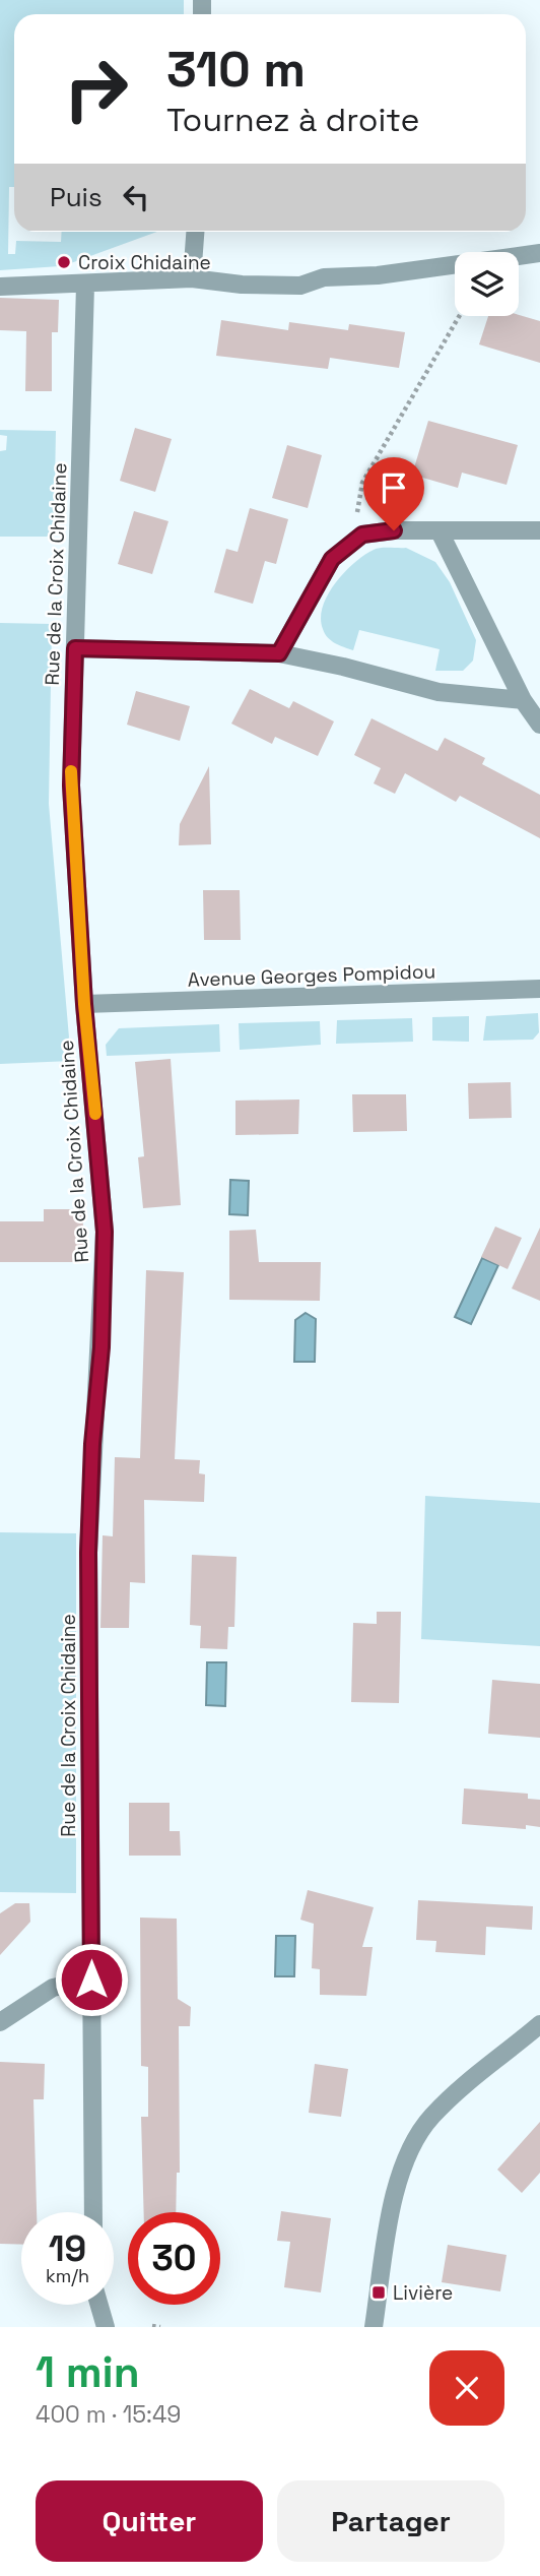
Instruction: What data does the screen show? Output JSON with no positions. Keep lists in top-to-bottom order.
{
  "streets": {
    "street": ["Rue de la Croix Chidaine", "Avenue Georges Pompidou"]
  },
  "crossings": [
    ["Rue de la Croix Chidaine", "Avenue Georges Pompidou"]
  ],
  "places": {
    "other": ["Croix Chidaine"],
    "transit": ["Livière"]
  },
  "page": {
    "turn": ["310 m", "Tournez à droite"],
    "then": "Puis",
    "speed": "19 km/h",
    "limit": "30",
    "heading": ["1 min", "400 m · 15:49"],
    "buttons": ["Quitter", "Partager"]
  }
}
